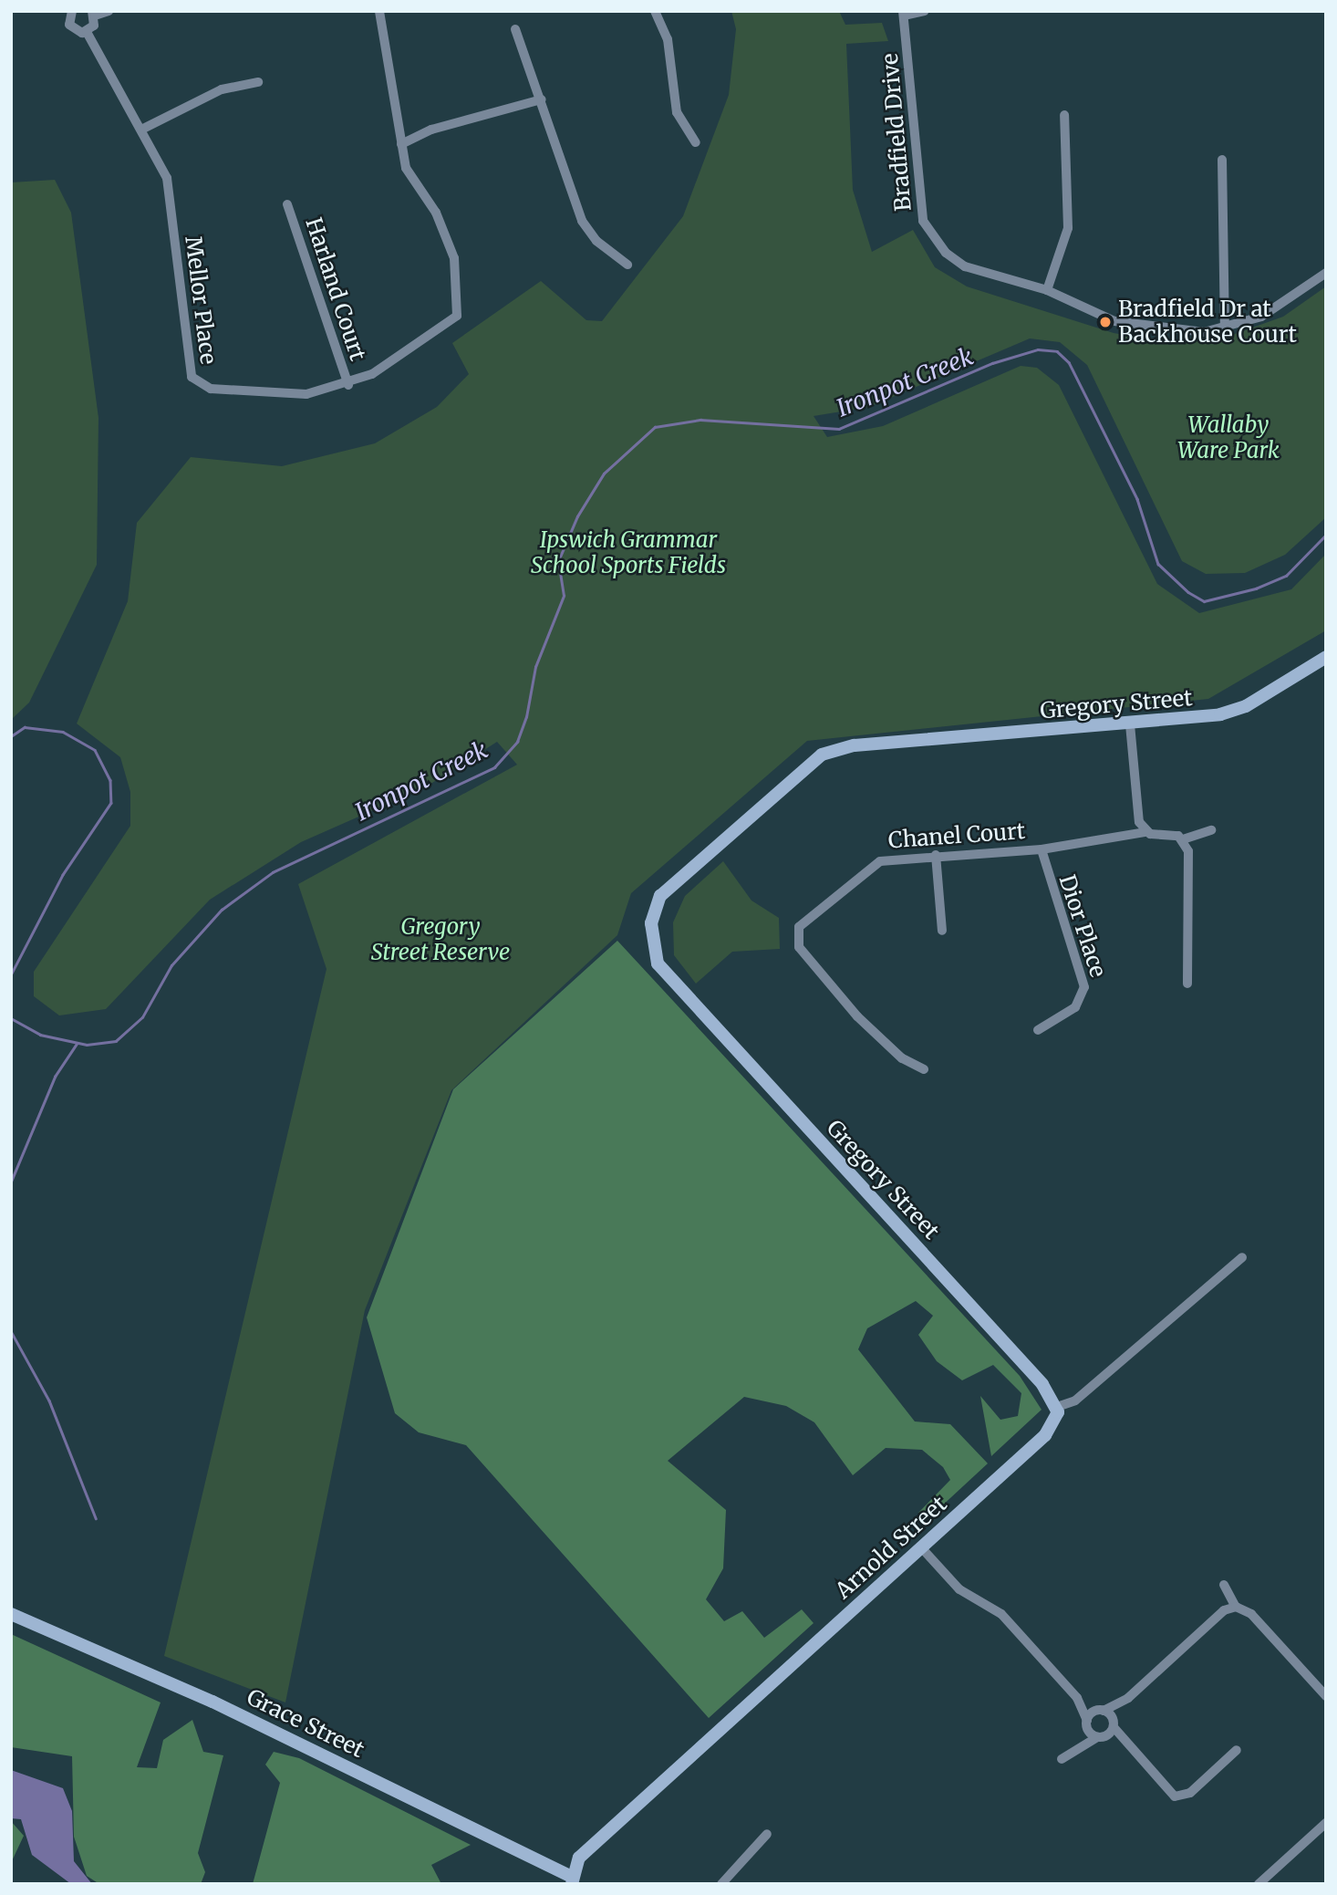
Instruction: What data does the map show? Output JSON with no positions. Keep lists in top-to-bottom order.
{
  "streets": {
    "main road": ["Gregory Street", "Arnold Street", "Grace Street"],
    "street": [
      "Bradfield Drive",
      "Harland Court",
      "Mellor Place",
      "Chanel Court",
      "Dior Place"
    ]
  },
  "crossings": [
    ["Harland Court", "Mellor Place"],
    ["Gregory Street", "Arnold Street"],
    ["Chanel Court", "Dior Place"],
    ["Arnold Street", "Grace Street"]
  ],
  "water": ["Ironpot Creek"],
  "parks": ["Wallaby Ware Park", "Ipswich Grammar School Sports Fields", "Gregory Street Reserve"],
  "places": ["Bradfield Dr at Backhouse Court"]
}
